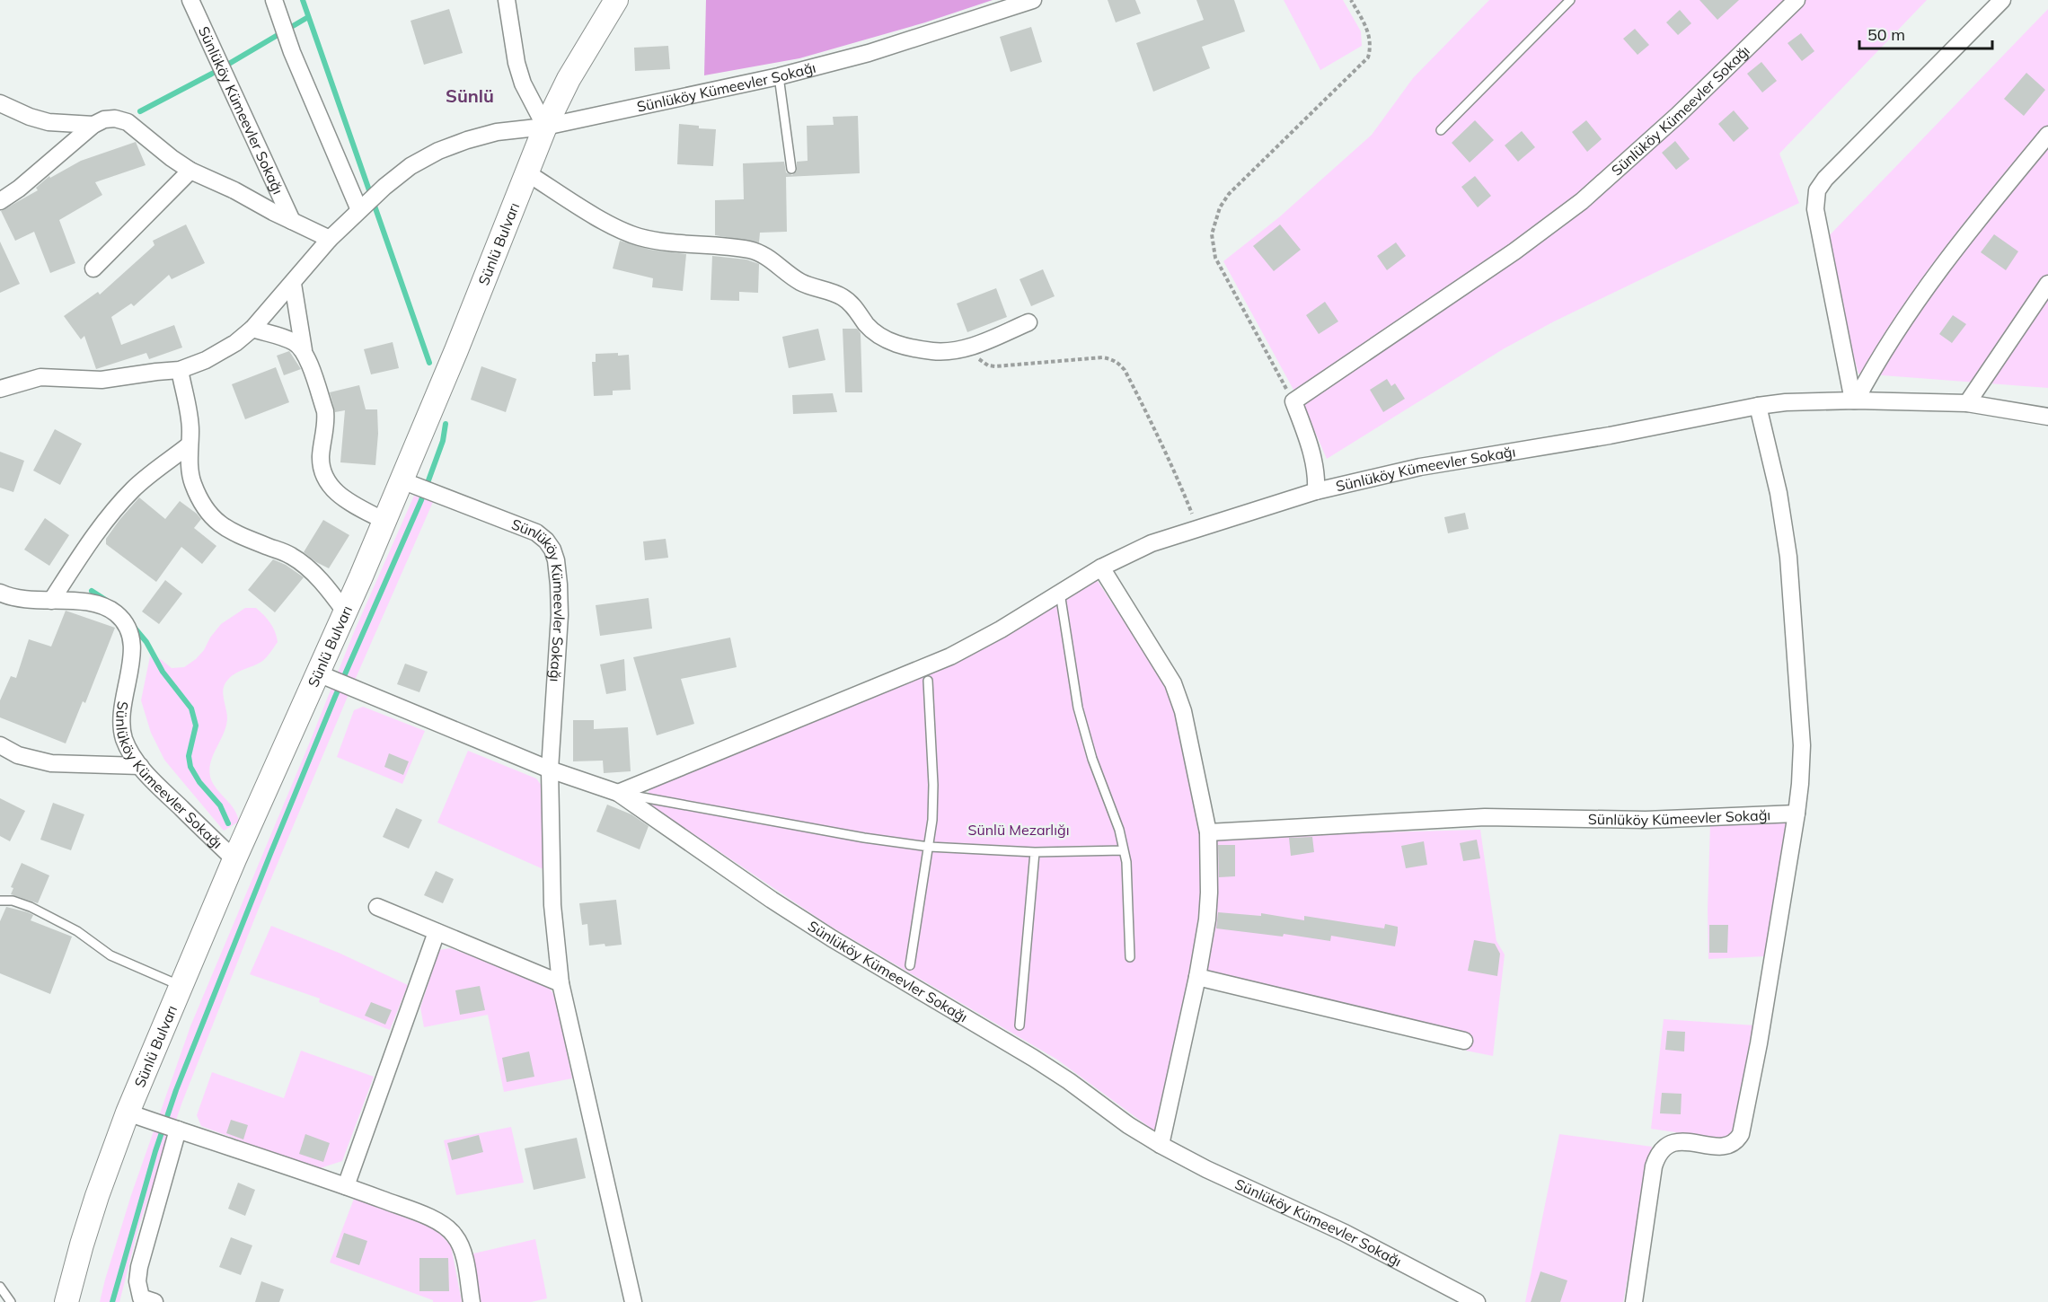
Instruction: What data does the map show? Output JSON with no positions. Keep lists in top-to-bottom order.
{
  "streets": {
    "main road": ["Sünlü Bulvarı"],
    "street": ["Sünlüköy Kümeevler Sokağı"]
  },
  "crossings": [
    ["Sünlüköy Kümeevler Sokağı", "Sünlü Bulvarı"]
  ],
  "districts": ["Sünlü"],
  "parks": ["Sünlü Mezarlığı"],
  "scale_bar": "50 m"
}
